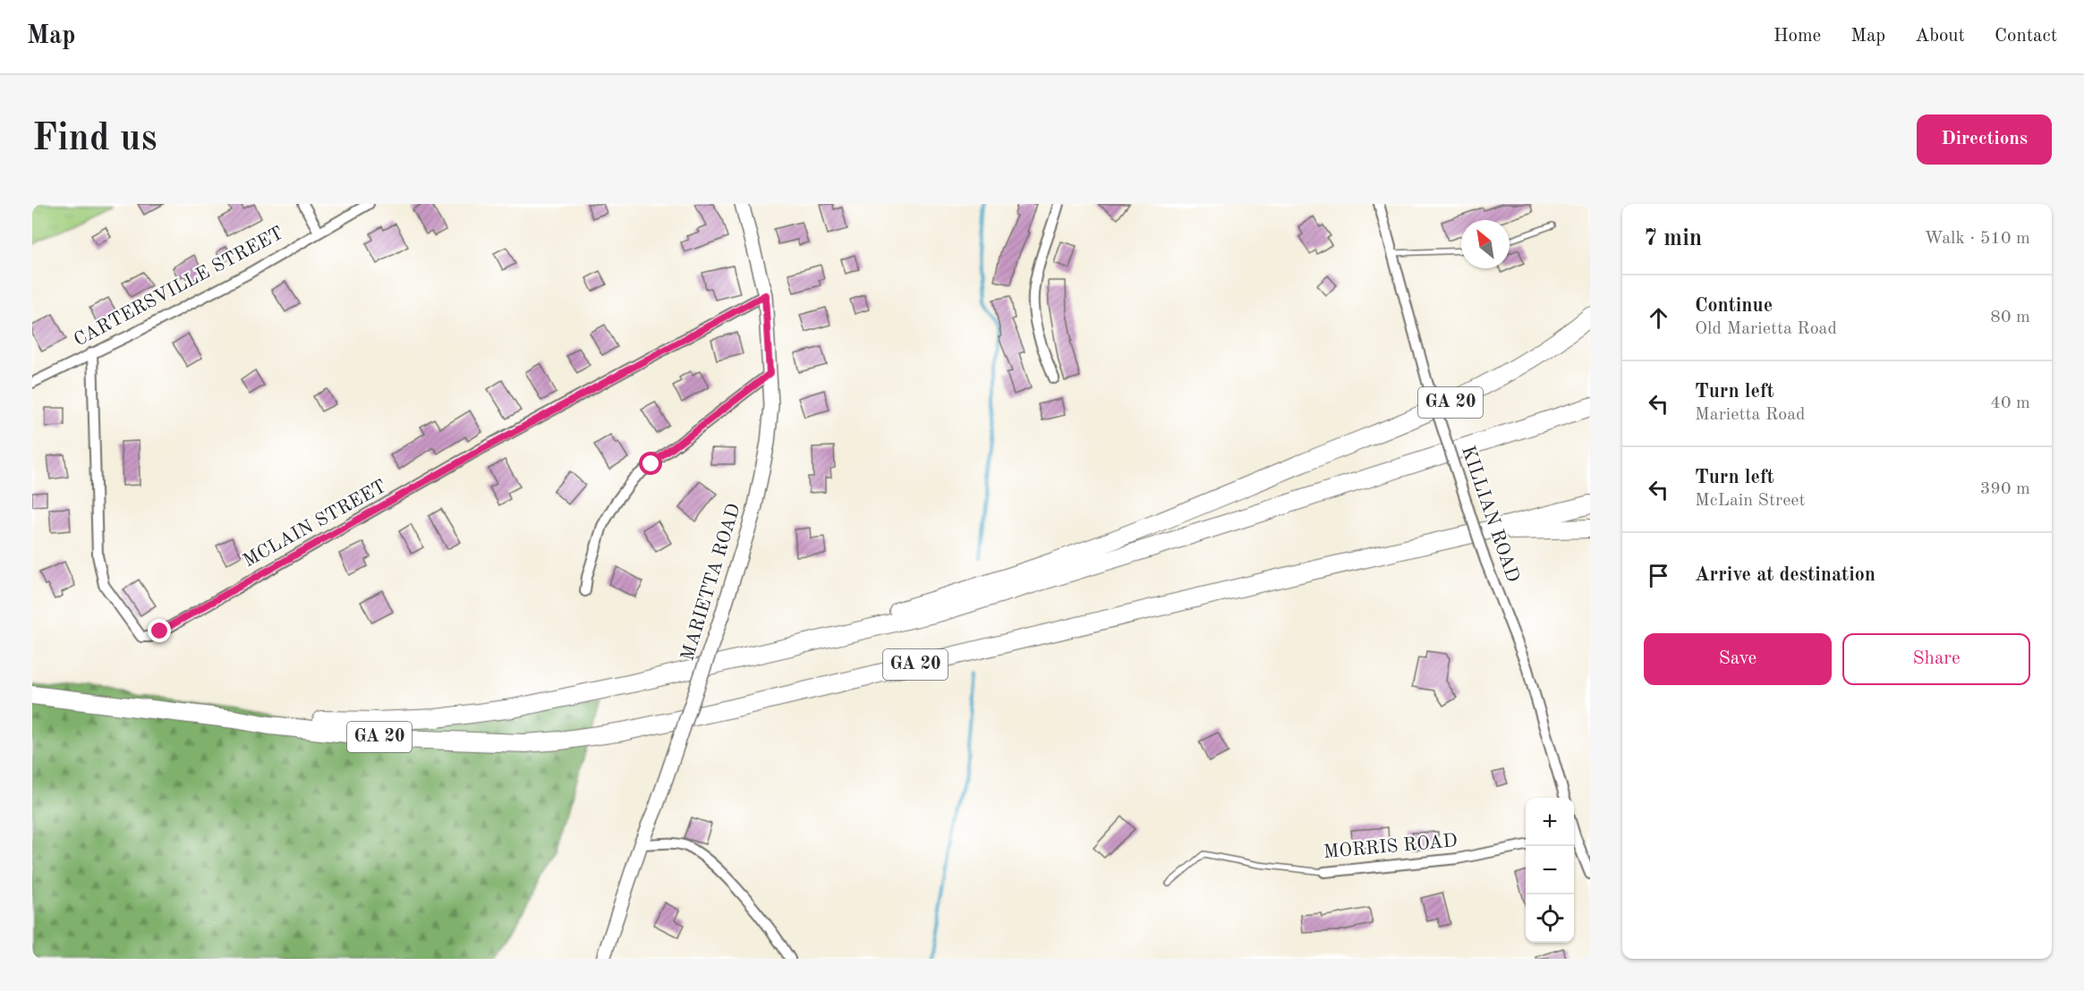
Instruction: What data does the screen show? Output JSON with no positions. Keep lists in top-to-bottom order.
{
  "streets": {
    "highway": ["GA 20"],
    "street": [
      "CARTERSVILLE STREET",
      "KILLIAN ROAD",
      "MCLAIN STREET",
      "MARIETTA ROAD",
      "MORRIS ROAD"
    ]
  },
  "crossings": [
    ["CARTERSVILLE STREET", "MCLAIN STREET"],
    ["MCLAIN STREET", "MARIETTA ROAD"]
  ],
  "north": "top left",
  "page": {
    "header": "Map",
    "nav": [
      "Home",
      "Map",
      "About",
      "Contact"
    ],
    "buttons": [
      "Directions",
      ["Save", "Share"]
    ],
    "title": "Find us",
    "heading": ["7 min", "Walk · 510 m"],
    "list": [
      ["Continue", "Old Marietta Road", "80 m"],
      ["Turn left", "Marietta Road", "40 m"],
      ["Turn left", "McLain Street", "390 m"],
      "Arrive at destination"
    ],
    "map_buttons": ["+", "−"]
  }
}
